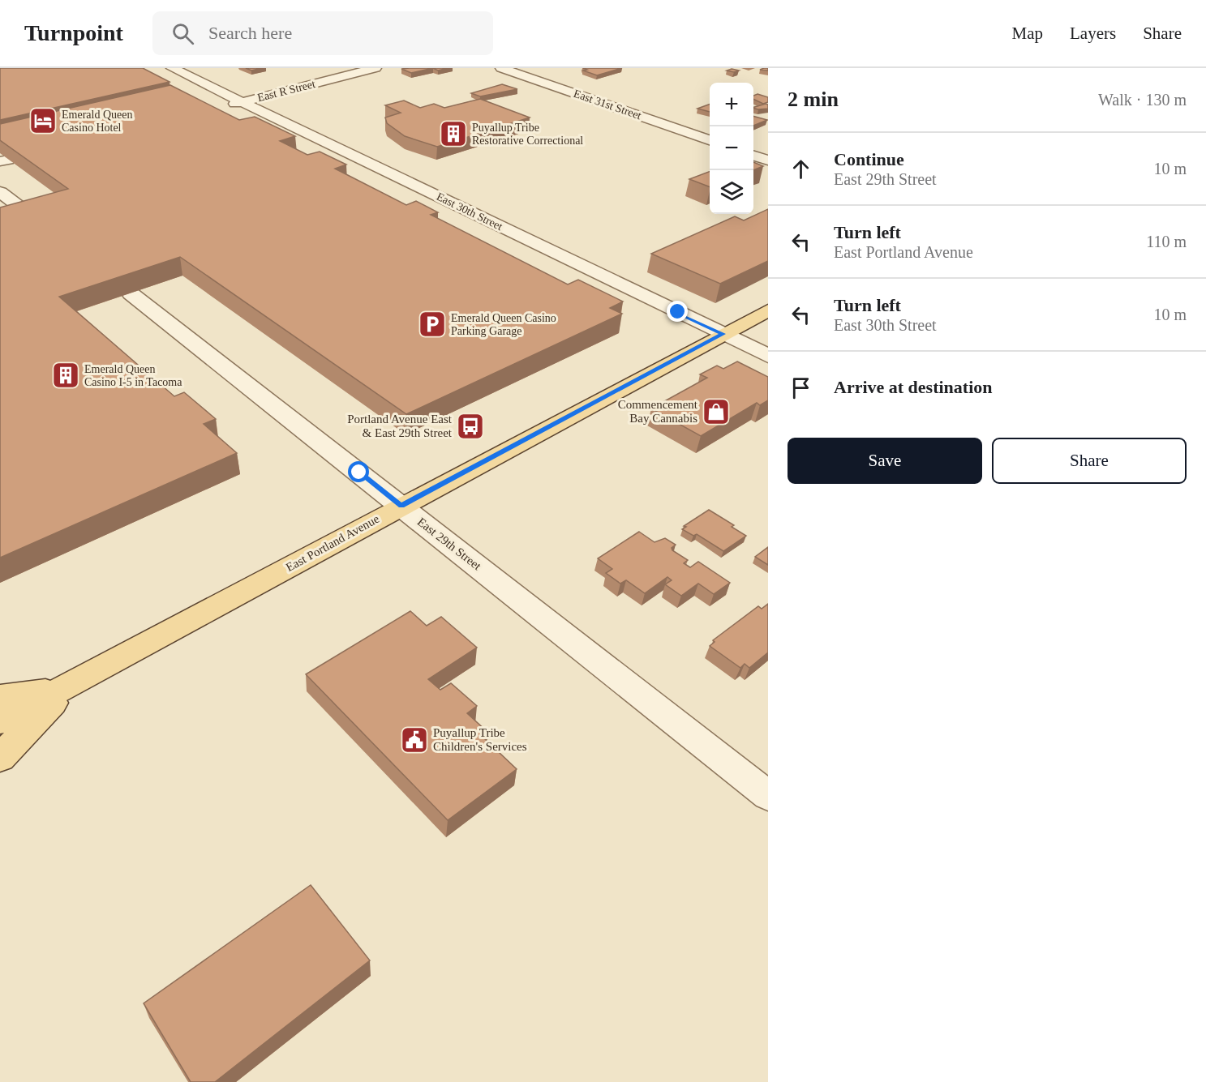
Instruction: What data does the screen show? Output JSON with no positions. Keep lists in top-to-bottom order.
{
  "streets": {
    "main road": ["East Portland Avenue"],
    "street": [
      "East R Street",
      "East 31st Street",
      "East 30th Street",
      "East 29th Street"
    ]
  },
  "crossings": [
    ["East R Street", "East 30th Street"],
    ["East 30th Street", "East Portland Avenue"],
    ["East Portland Avenue", "East 29th Street"]
  ],
  "places": {
    "hotel": ["Emerald Queen Casino Hotel"],
    "building": ["Puyallup Tribe Restorative Correctional", "Emerald Queen Casino I-5 in Tacoma"],
    "parking": ["Emerald Queen Casino Parking Garage"],
    "shop": ["Commencement Bay Cannabis"],
    "bus stop": ["Portland Avenue East & East 29th Street"],
    "public building": ["Puyallup Tribe Children's Services"]
  },
  "page": {
    "header": "Turnpoint",
    "search": "Search here",
    "nav": ["Map", "Layers", "Share"],
    "heading": ["2 min", "Walk · 130 m"],
    "map_buttons": ["+", "−"],
    "list": [
      ["Continue", "East 29th Street", "10 m"],
      ["Turn left", "East Portland Avenue", "110 m"],
      ["Turn left", "East 30th Street", "10 m"],
      "Arrive at destination"
    ],
    "buttons": ["Save", "Share"]
  }
}
